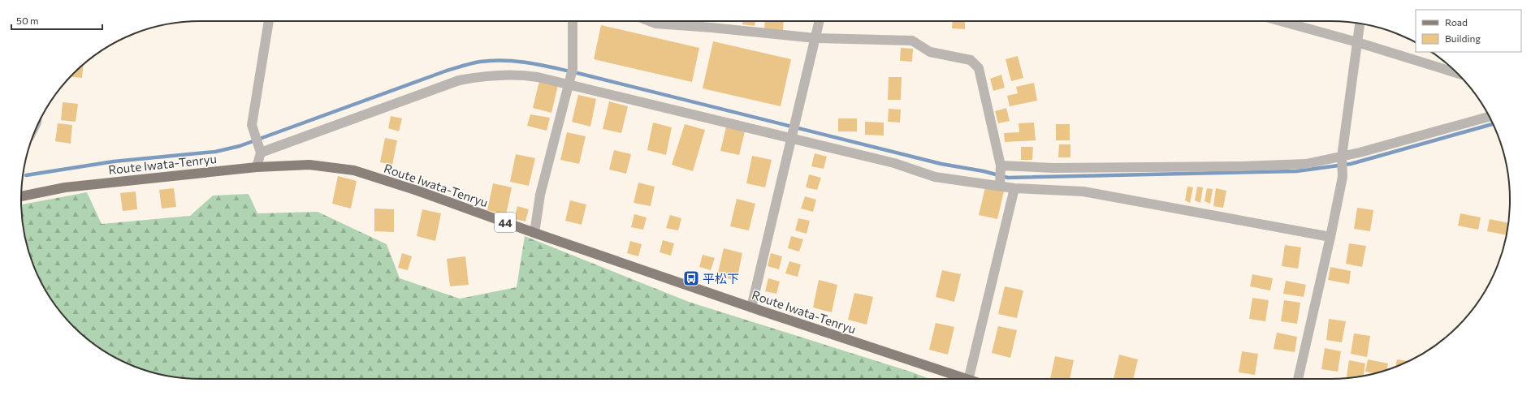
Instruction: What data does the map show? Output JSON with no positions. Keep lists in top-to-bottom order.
{
  "streets": {
    "main road": ["Route Iwata-Tenryu", "44"]
  },
  "places": {
    "bus stop": ["平松下"]
  },
  "legend": ["Road", "Building"],
  "scale_bar": "50 m"
}
